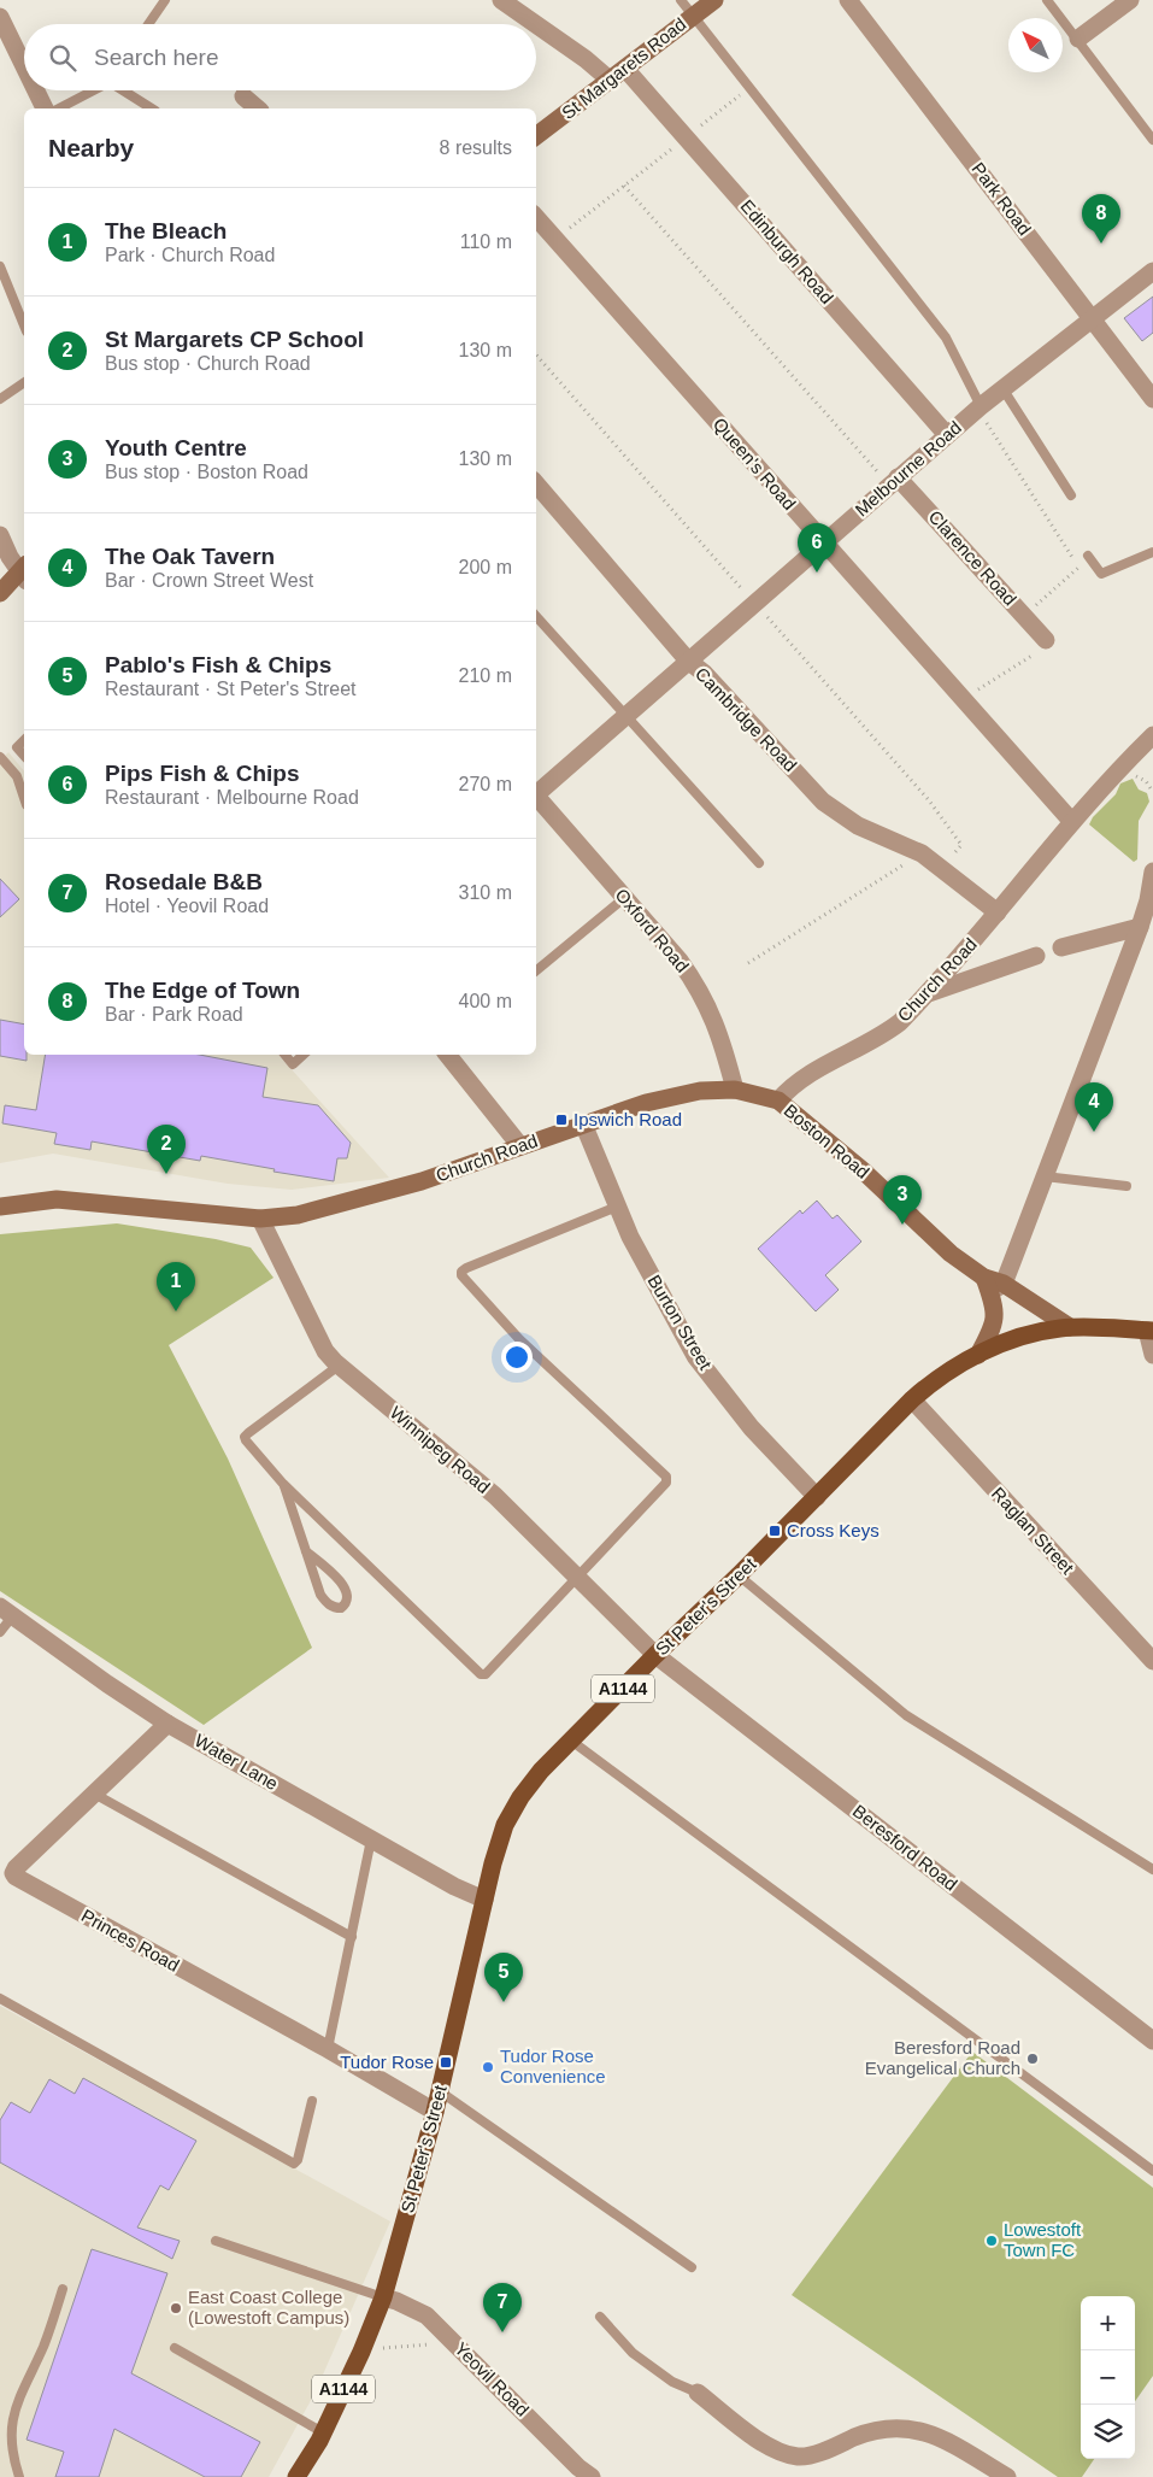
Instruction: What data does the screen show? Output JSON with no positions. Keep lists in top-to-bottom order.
{
  "streets": {
    "main road": [
      "St Margarets Road",
      "Church Road",
      "Boston Road",
      "St Peter's Street",
      "A1144"
    ],
    "street": [
      "Park Road",
      "Edinburgh Road",
      "Queen's Road",
      "Melbourne Road",
      "Clarence Road",
      "Cambridge Road",
      "Oxford Road",
      "Burton Street",
      "Winnipeg Road",
      "Raglan Street",
      "Water Lane",
      "Beresford Road",
      "Princes Road",
      "Yeovil Road"
    ]
  },
  "crossings": [
    ["St Margarets Road", "Edinburgh Road"],
    ["Park Road", "Melbourne Road"],
    ["Edinburgh Road", "Melbourne Road"],
    ["Queen's Road", "Melbourne Road"],
    ["Queen's Road", "Church Road"],
    ["Melbourne Road", "Clarence Road"],
    ["Melbourne Road", "Cambridge Road"],
    ["Cambridge Road", "Church Road"],
    ["Oxford Road", "Church Road"],
    ["Church Road", "Boston Road"],
    ["Church Road", "Burton Street"],
    ["Church Road", "Winnipeg Road"],
    ["Boston Road", "St Peter's Street"],
    ["Burton Street", "St Peter's Street"],
    ["Winnipeg Road", "St Peter's Street"],
    ["Winnipeg Road", "Beresford Road"],
    ["Raglan Street", "St Peter's Street"],
    ["St Peter's Street", "Water Lane"],
    ["St Peter's Street", "Beresford Road"],
    ["St Peter's Street", "Princes Road"],
    ["St Peter's Street", "Yeovil Road"],
    ["Water Lane", "Princes Road"]
  ],
  "places": {
    "transit": ["Ipswich Road", "Cross Keys", "Tudor Rose"],
    "other": [
      "Beresford Road Evangelical Church",
      "Tudor Rose Convenience",
      "Lowestoft Town FC",
      "East Coast College (Lowestoft Campus)"
    ]
  },
  "north": "top left",
  "page": {
    "search": "Search here",
    "heading": ["Nearby", "8 results"],
    "list": [
      {
        "mark": "1",
        "name": "The Bleach",
        "note": "Park · Church Road",
        "value": "110 m"
      },
      {
        "mark": "2",
        "name": "St Margarets CP School",
        "note": "Bus stop · Church Road",
        "value": "130 m"
      },
      {
        "mark": "3",
        "name": "Youth Centre",
        "note": "Bus stop · Boston Road",
        "value": "130 m"
      },
      {
        "mark": "4",
        "name": "The Oak Tavern",
        "note": "Bar · Crown Street West",
        "value": "200 m"
      },
      {
        "mark": "5",
        "name": "Pablo's Fish & Chips",
        "note": "Restaurant · St Peter's Street",
        "value": "210 m"
      },
      {
        "mark": "6",
        "name": "Pips Fish & Chips",
        "note": "Restaurant · Melbourne Road",
        "value": "270 m"
      },
      {
        "mark": "7",
        "name": "Rosedale B&B",
        "note": "Hotel · Yeovil Road",
        "value": "310 m"
      },
      {
        "mark": "8",
        "name": "The Edge of Town",
        "note": "Bar · Park Road",
        "value": "400 m"
      }
    ],
    "pins": [
      "8",
      "6",
      "4",
      "2",
      "3",
      "1",
      "5",
      "7"
    ],
    "map_buttons": ["+", "−"]
  }
}
